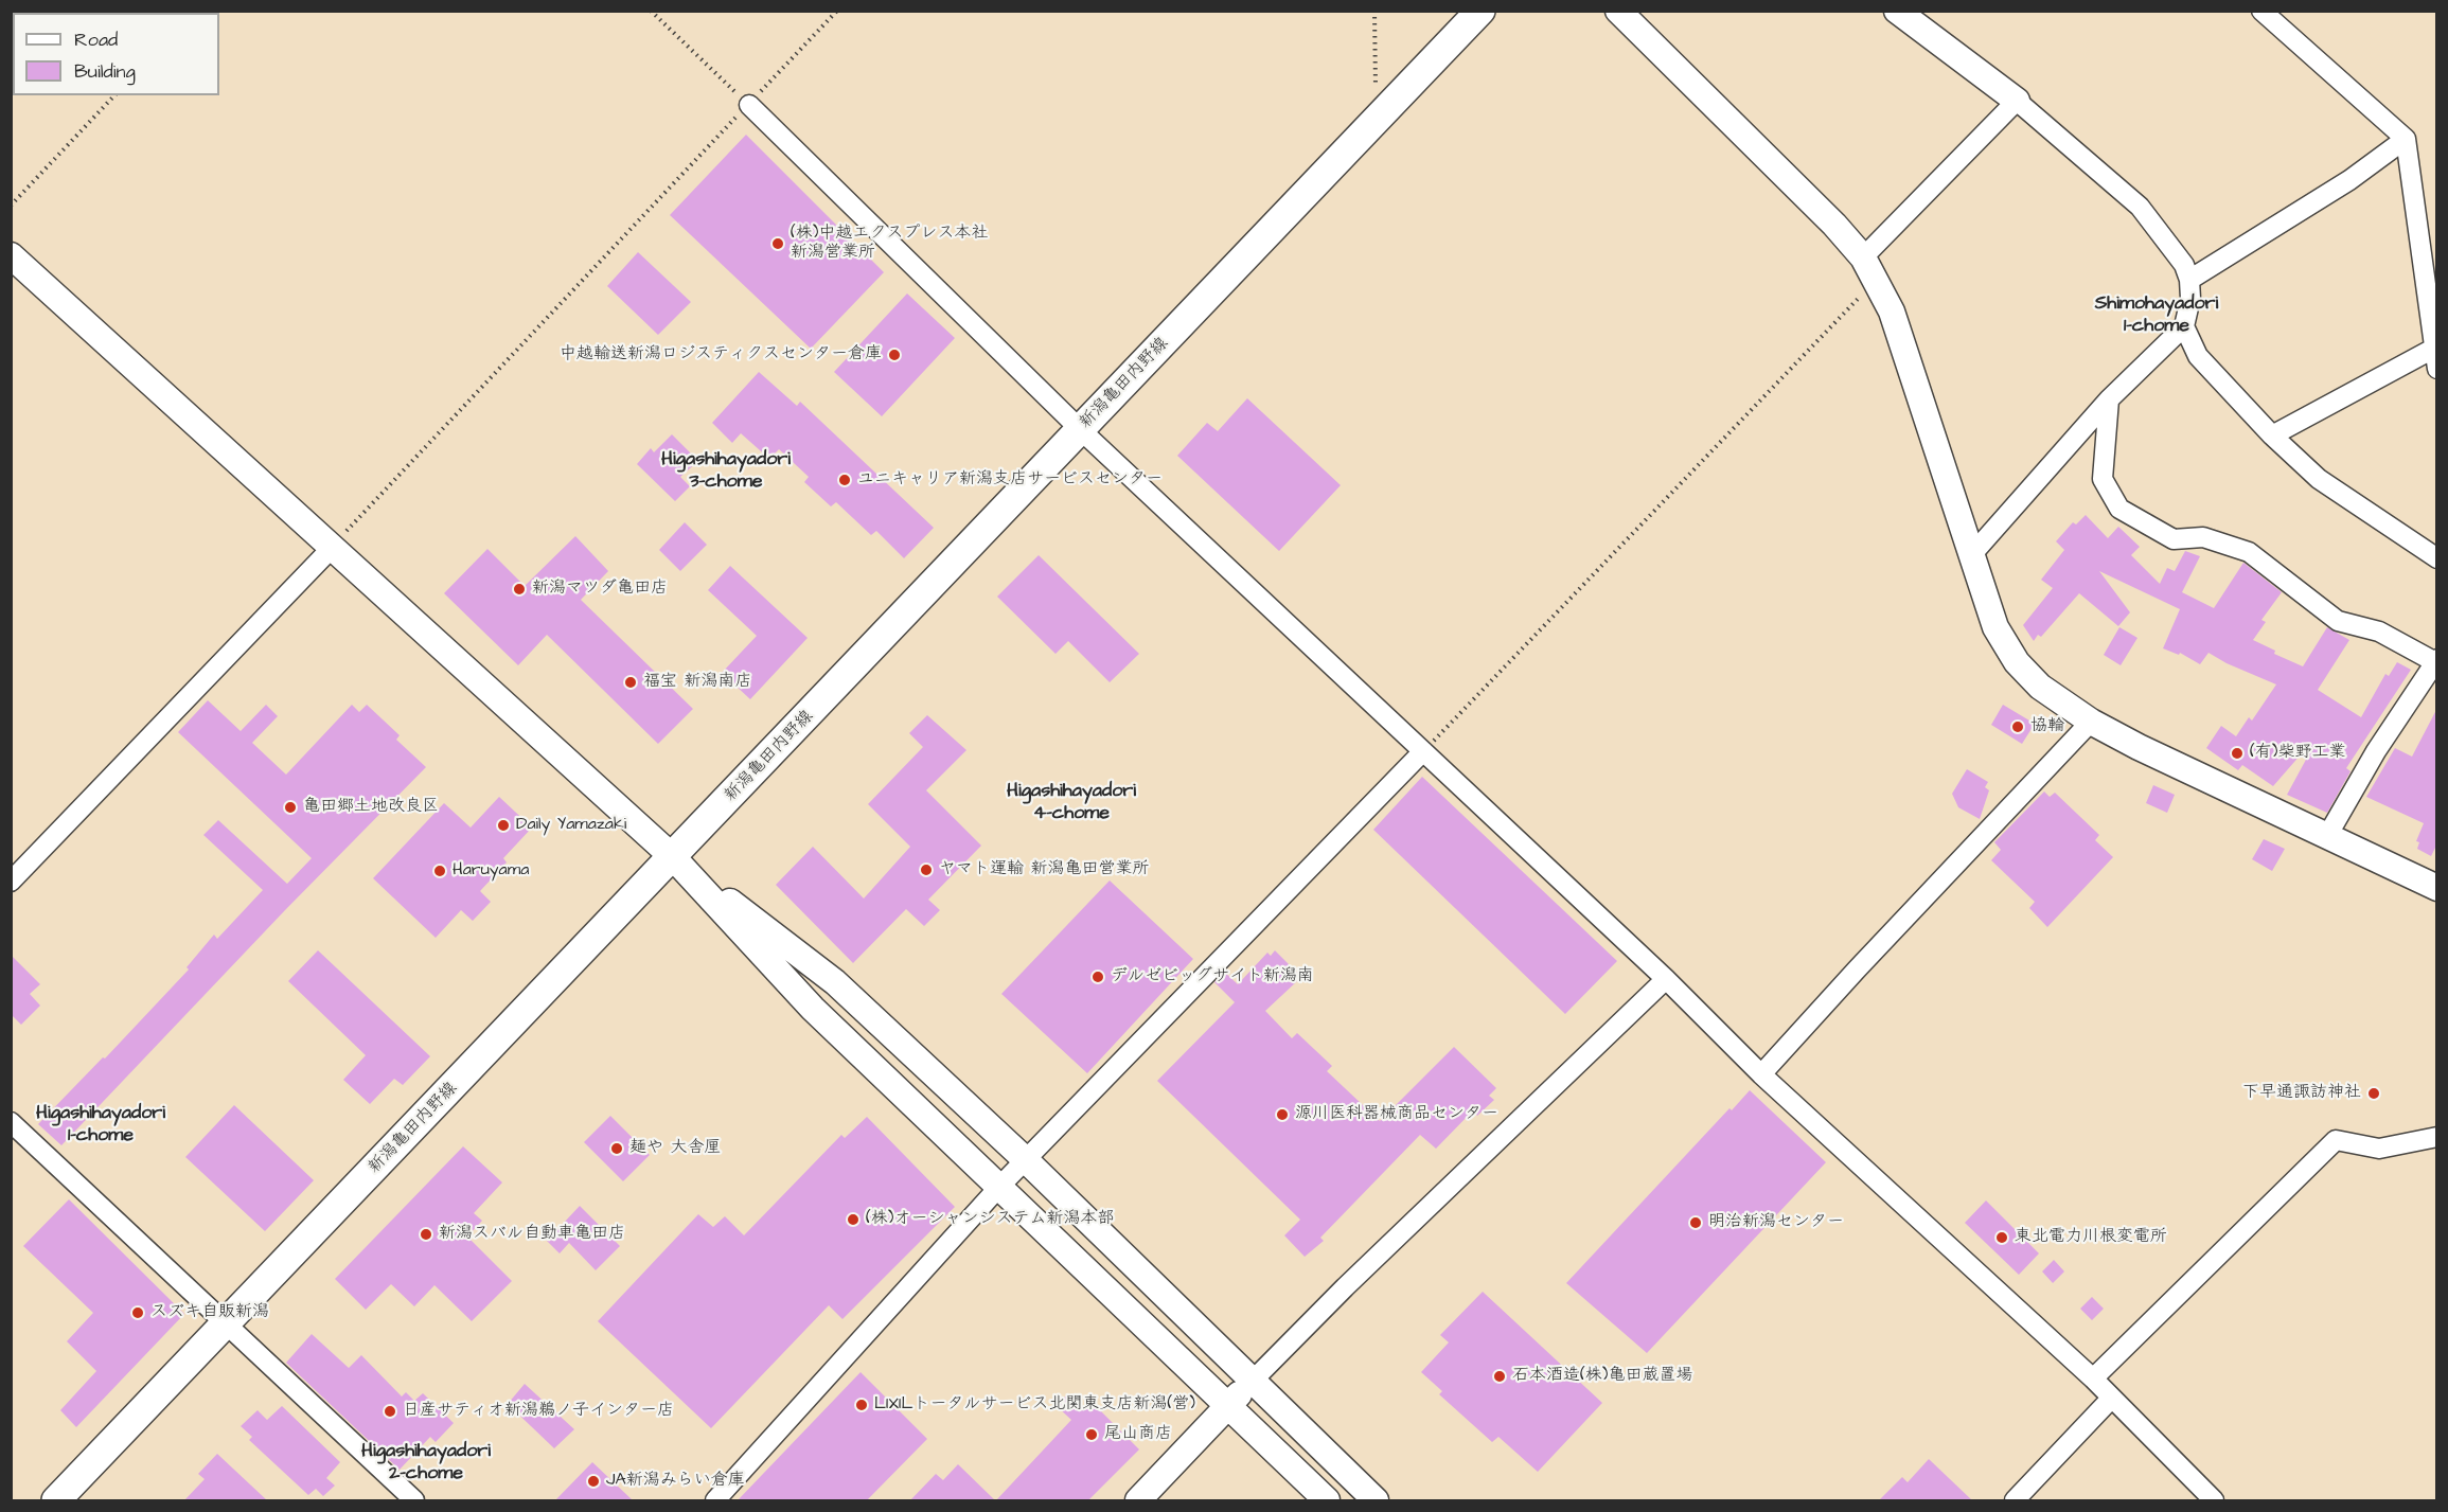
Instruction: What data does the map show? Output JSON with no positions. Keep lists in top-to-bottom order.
{
  "streets": {
    "main road": ["新潟亀田内野線"]
  },
  "districts": [
    "Shimohayadori 1-chome",
    "Higashihayadori 3-chome",
    "Higashihayadori 4-chome",
    "Higashihayadori 1-chome",
    "Higashihayadori 2-chome"
  ],
  "places": [
    "(株)中越エクスプレス本社 新潟営業所",
    "中越輸送新潟ロジスティクスセンター倉庫",
    "ユニキャリア新潟支店サービスセンター",
    "新潟マツダ亀田店",
    "福宝 新潟南店",
    "協輪",
    "(有)柴野工業",
    "亀田郷土地改良区",
    "Daily Yamazaki",
    "ヤマト運輸 新潟亀田営業所",
    "Haruyama",
    "デルゼビッグサイト新潟南",
    "下早通諏訪神社",
    "源川医科器械商品センター",
    "麺や 大舎厘",
    "(株)オーシャンシステム新潟本部",
    "明治新潟センター",
    "新潟スバル自動車亀田店",
    "東北電力川根変電所",
    "スズキ自販新潟",
    "石本酒造(株)亀田蔵置場",
    "LIXILトータルサービス北関東支店新潟(営)",
    "日産サティオ新潟鵜ノ子インター店",
    "尾山商店",
    "JA新潟みらい倉庫"
  ],
  "legend": ["Road", "Building"]
}
